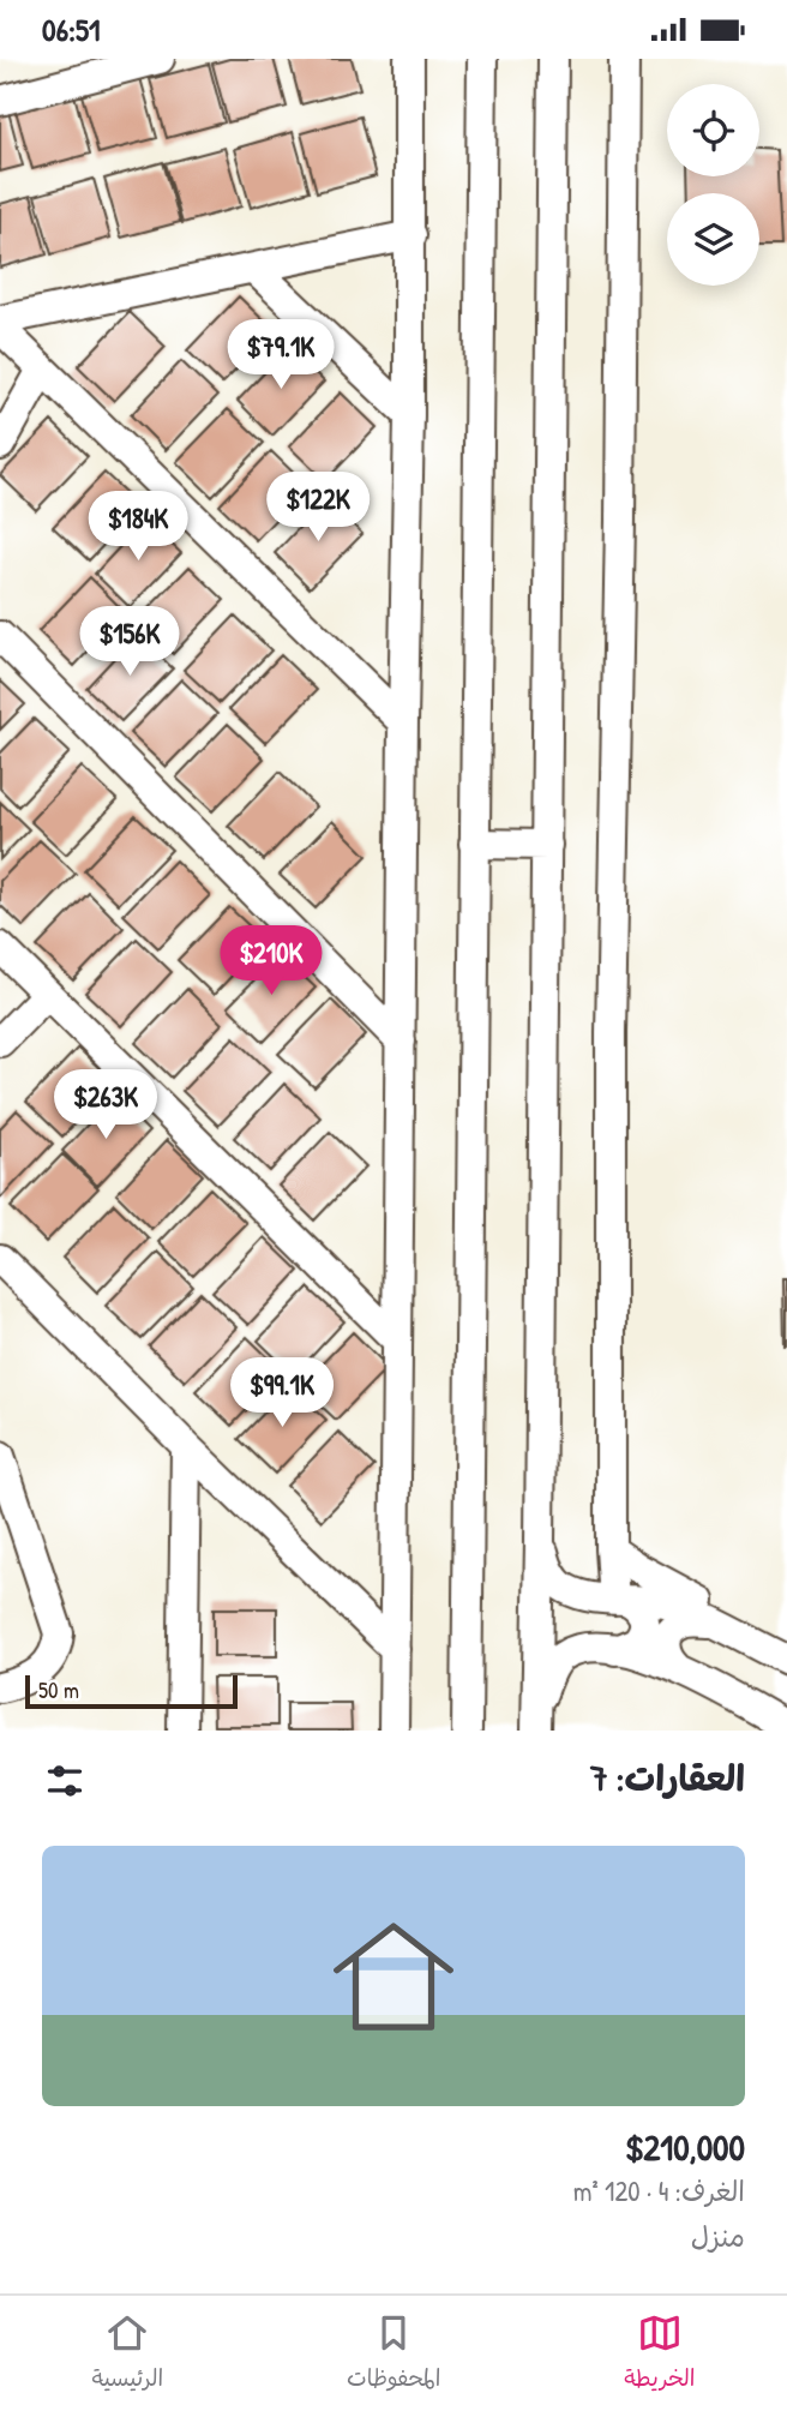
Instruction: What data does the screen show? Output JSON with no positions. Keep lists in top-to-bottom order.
{
  "scale_bar": "50 m",
  "page": {
    "status": "06:51",
    "price": [
      "$79.1K",
      "$122K",
      "$184K",
      "$156K",
      "$210K",
      "$263K",
      "$99.1K"
    ],
    "scale": "50 m",
    "heading": "العقارات: 7",
    "list": [
      {
        "name": "$210,000",
        "note": "الغرف: 4 · 120 m² · منزل"
      }
    ],
    "tabs": ["الخريطة", "المحفوظات", "الرئيسية"]
  }
}
